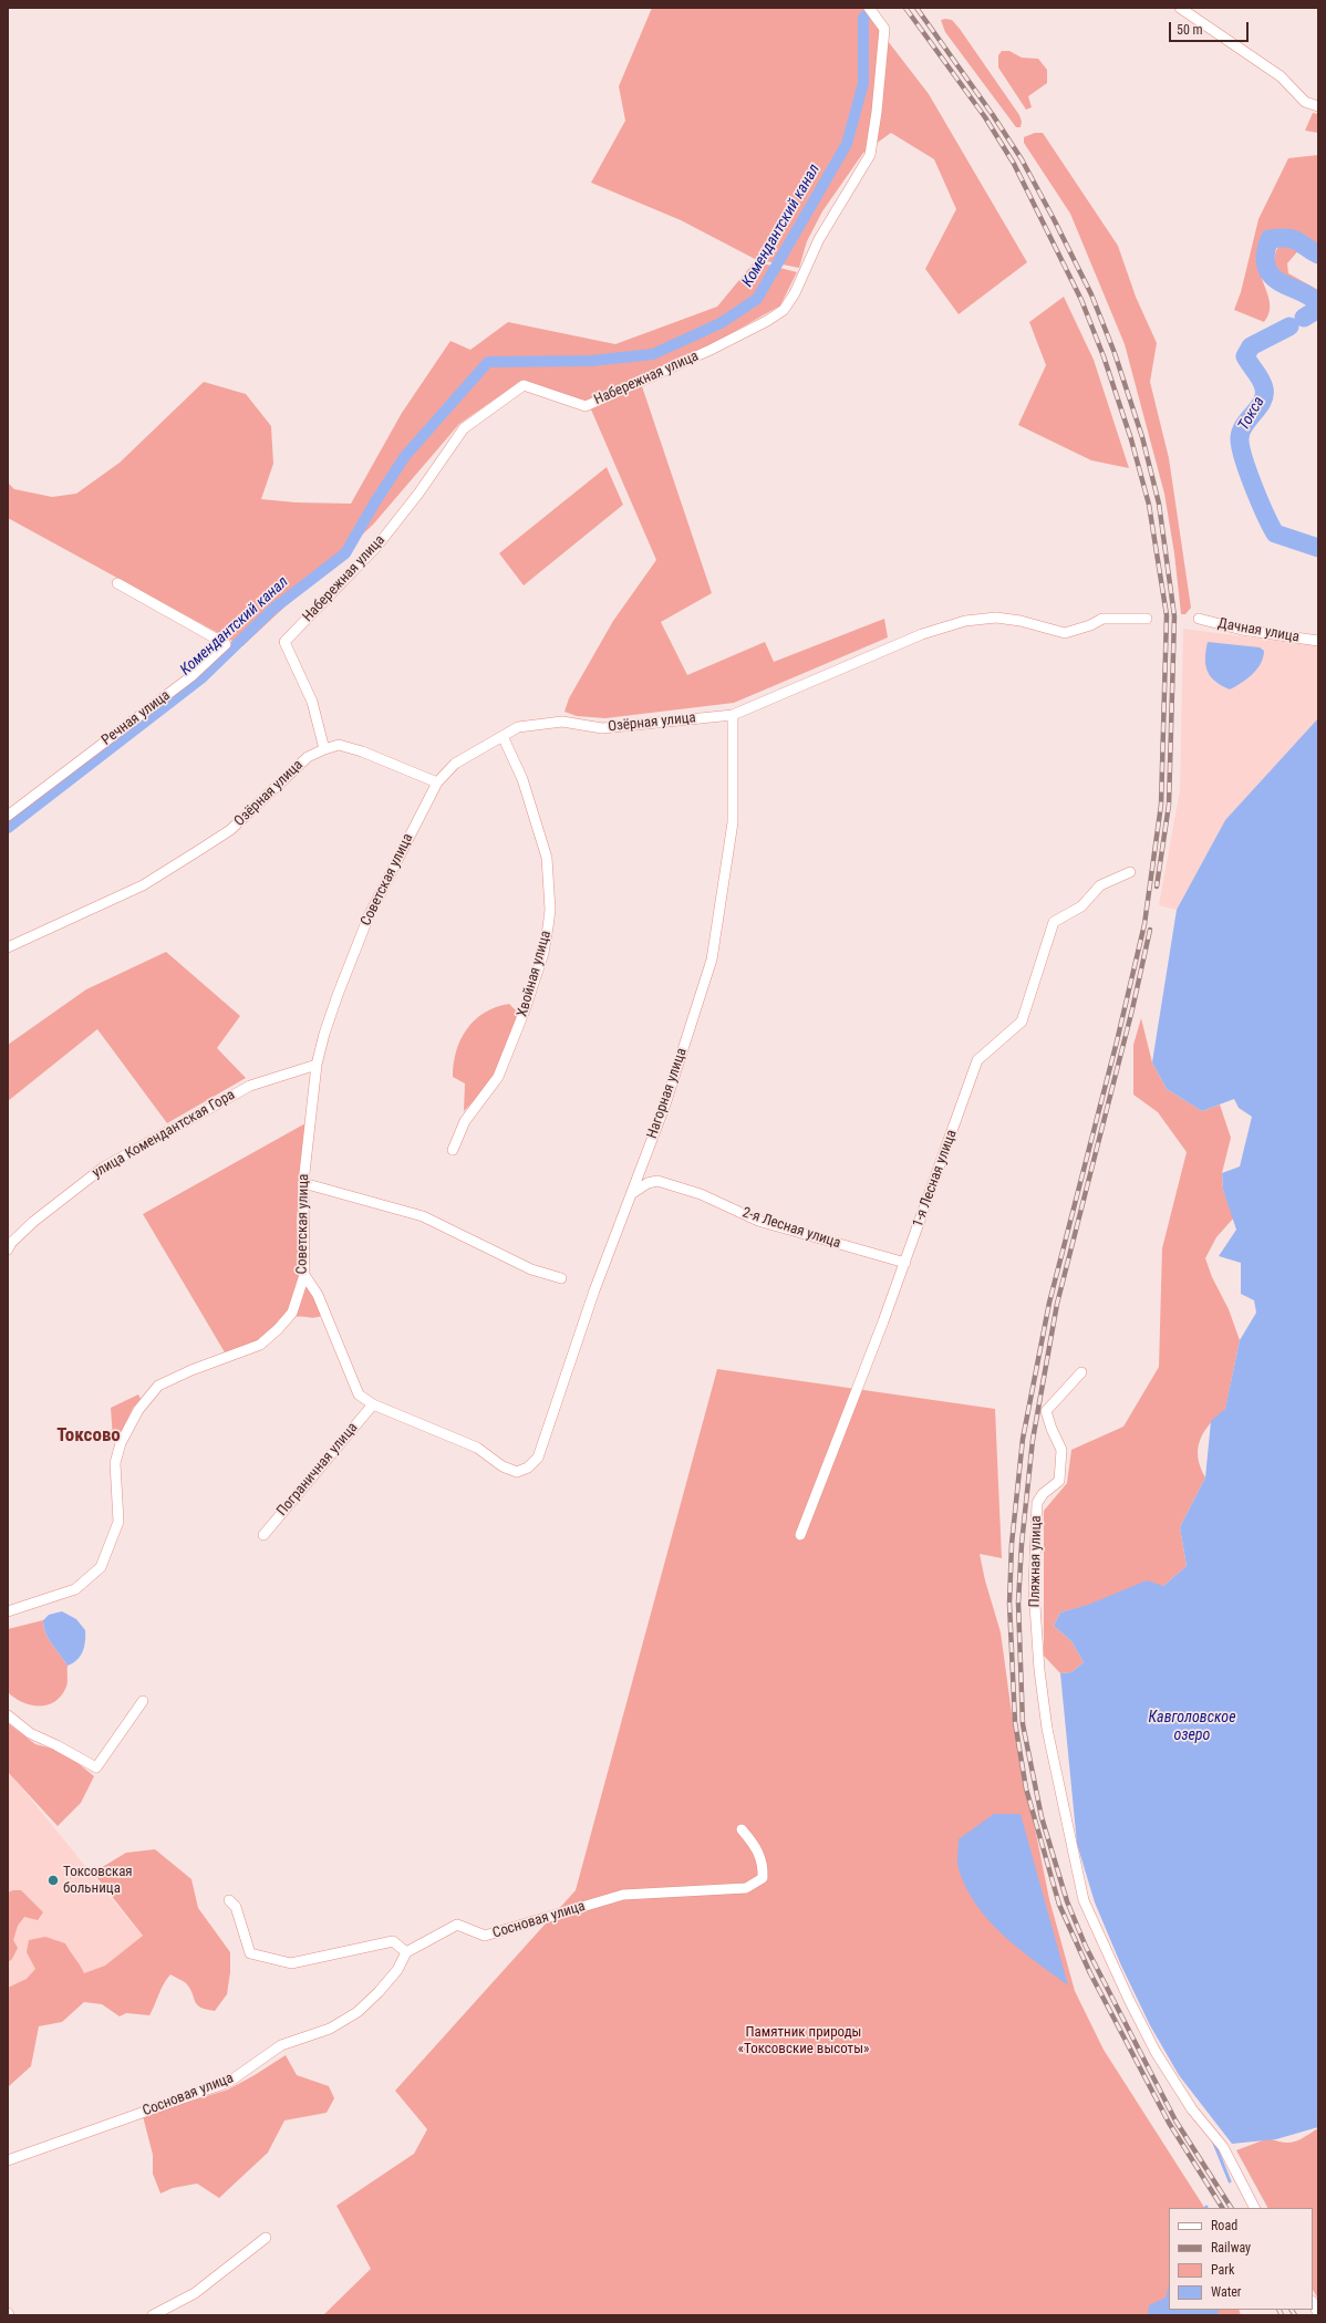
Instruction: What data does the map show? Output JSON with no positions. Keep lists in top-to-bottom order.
{
  "streets": {
    "street": [
      "Набережная улица",
      "Дачная улица",
      "Речная улица",
      "Озёрная улица",
      "Советская улица",
      "Хвойная улица",
      "Нагорная улица",
      "улица Комендантская Гора",
      "1-я Лесная улица",
      "2-я Лесная улица",
      "Пограничная улица",
      "Пляжная улица",
      "Сосновая улица"
    ]
  },
  "crossings": [
    ["Набережная улица", "Озёрная улица"],
    ["Озёрная улица", "Советская улица"],
    ["Озёрная улица", "Хвойная улица"],
    ["Озёрная улица", "Нагорная улица"],
    ["Советская улица", "улица Комендантская Гора"],
    ["Нагорная улица", "2-я Лесная улица"],
    ["Нагорная улица", "Пограничная улица"],
    ["1-я Лесная улица", "2-я Лесная улица"]
  ],
  "districts": ["Токсово"],
  "water": ["Комендантский канал", "Токса", "Кавголовское озеро"],
  "parks": ["Памятник природы «Токсовские высоты»"],
  "places": ["Токсовская больница"],
  "legend": [
    "Road",
    "Railway",
    "Park",
    "Water"
  ],
  "scale_bar": "50 m"
}
